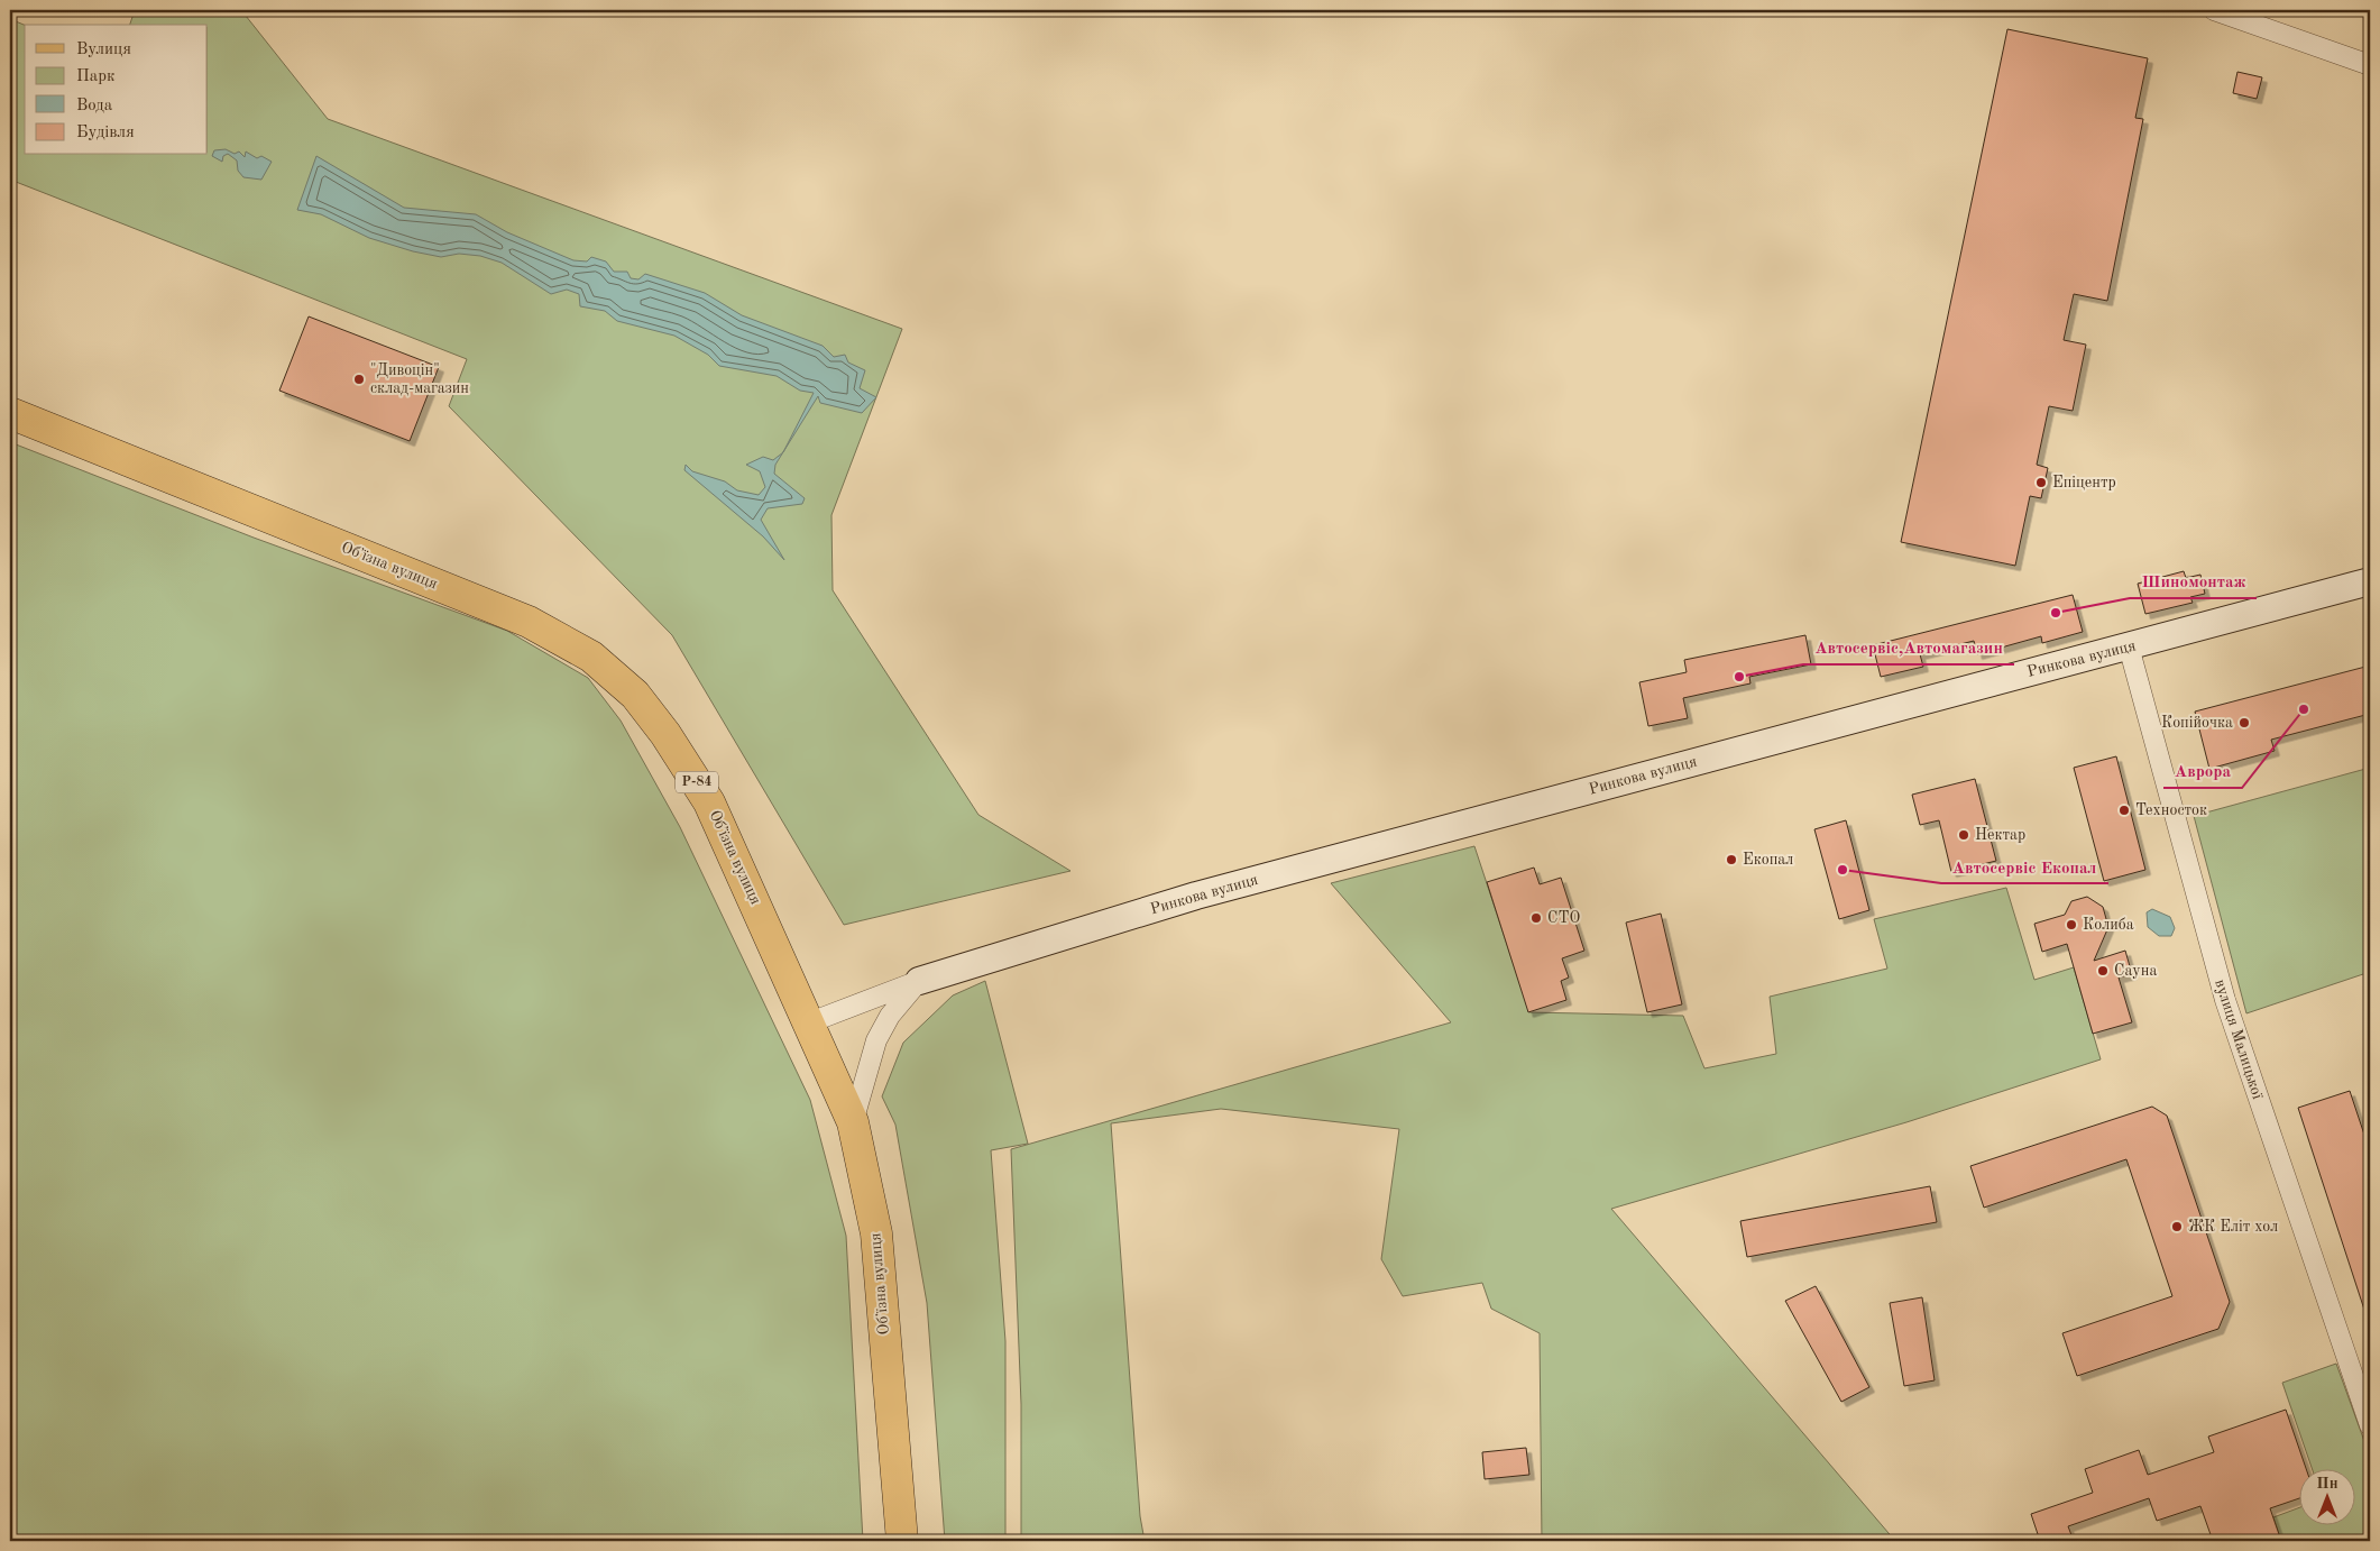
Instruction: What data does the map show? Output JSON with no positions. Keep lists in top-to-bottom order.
{
  "streets": {
    "main road": ["Обʼїзна вулиця", "Ринкова вулиця", "Р-84"],
    "street": ["вулиця Малицької"]
  },
  "crossings": [
    ["Обʼїзна вулиця", "Ринкова вулиця"],
    ["Ринкова вулиця", "вулиця Малицької"]
  ],
  "places": [
    "\"Дивоцін\" склад-магазин",
    "Епіцентр",
    "Шиномонтаж",
    "Автосервіс,Автомагазин",
    "Аврора",
    "Копійочка",
    "Техносток",
    "Нектар",
    "Екопал",
    "Автосервіс Екопал",
    "СТО",
    "Колиба",
    "Сауна",
    "ЖК Еліт хол"
  ],
  "legend": [
    "Вулиця",
    "Парк",
    "Вода",
    "Будівля"
  ],
  "north": "top"
}
